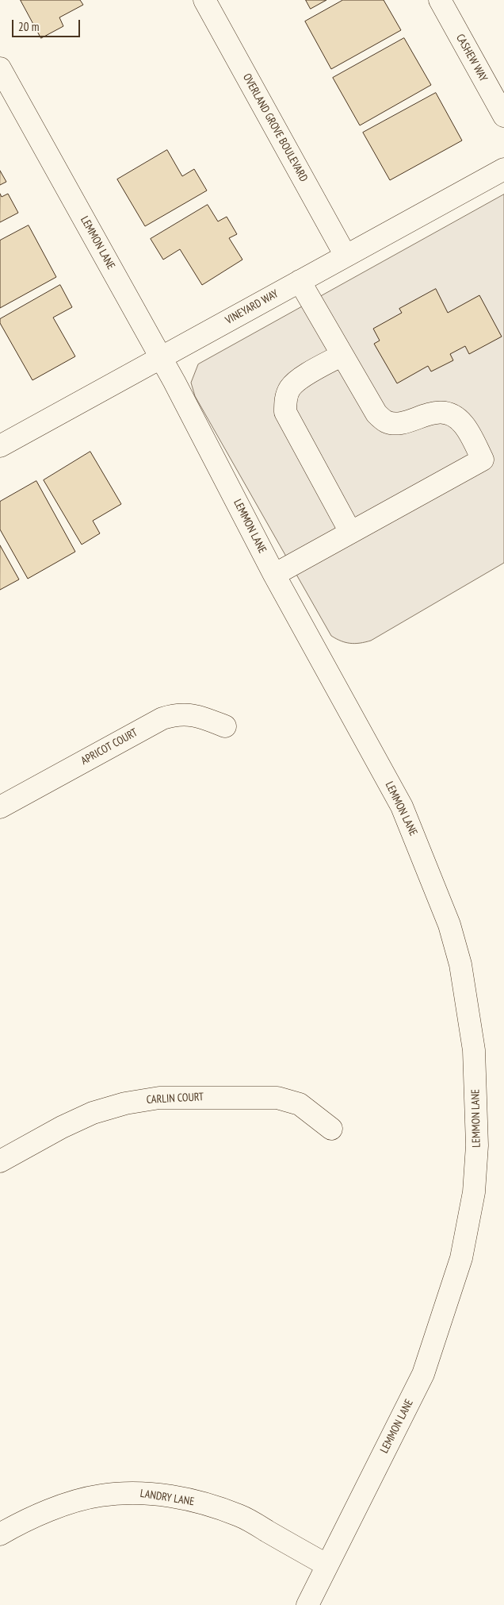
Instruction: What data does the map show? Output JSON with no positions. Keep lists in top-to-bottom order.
{
  "streets": {
    "street": [
      "CASHEW WAY",
      "OVERLAND GROVE BOULEVARD",
      "LEMMON LANE",
      "VINEYARD WAY",
      "APRICOT COURT",
      "CARLIN COURT",
      "LANDRY LANE"
    ]
  },
  "crossings": [
    ["OVERLAND GROVE BOULEVARD", "VINEYARD WAY"],
    ["LEMMON LANE", "VINEYARD WAY"],
    ["LEMMON LANE", "LANDRY LANE"]
  ],
  "scale_bar": "20 m"
}
